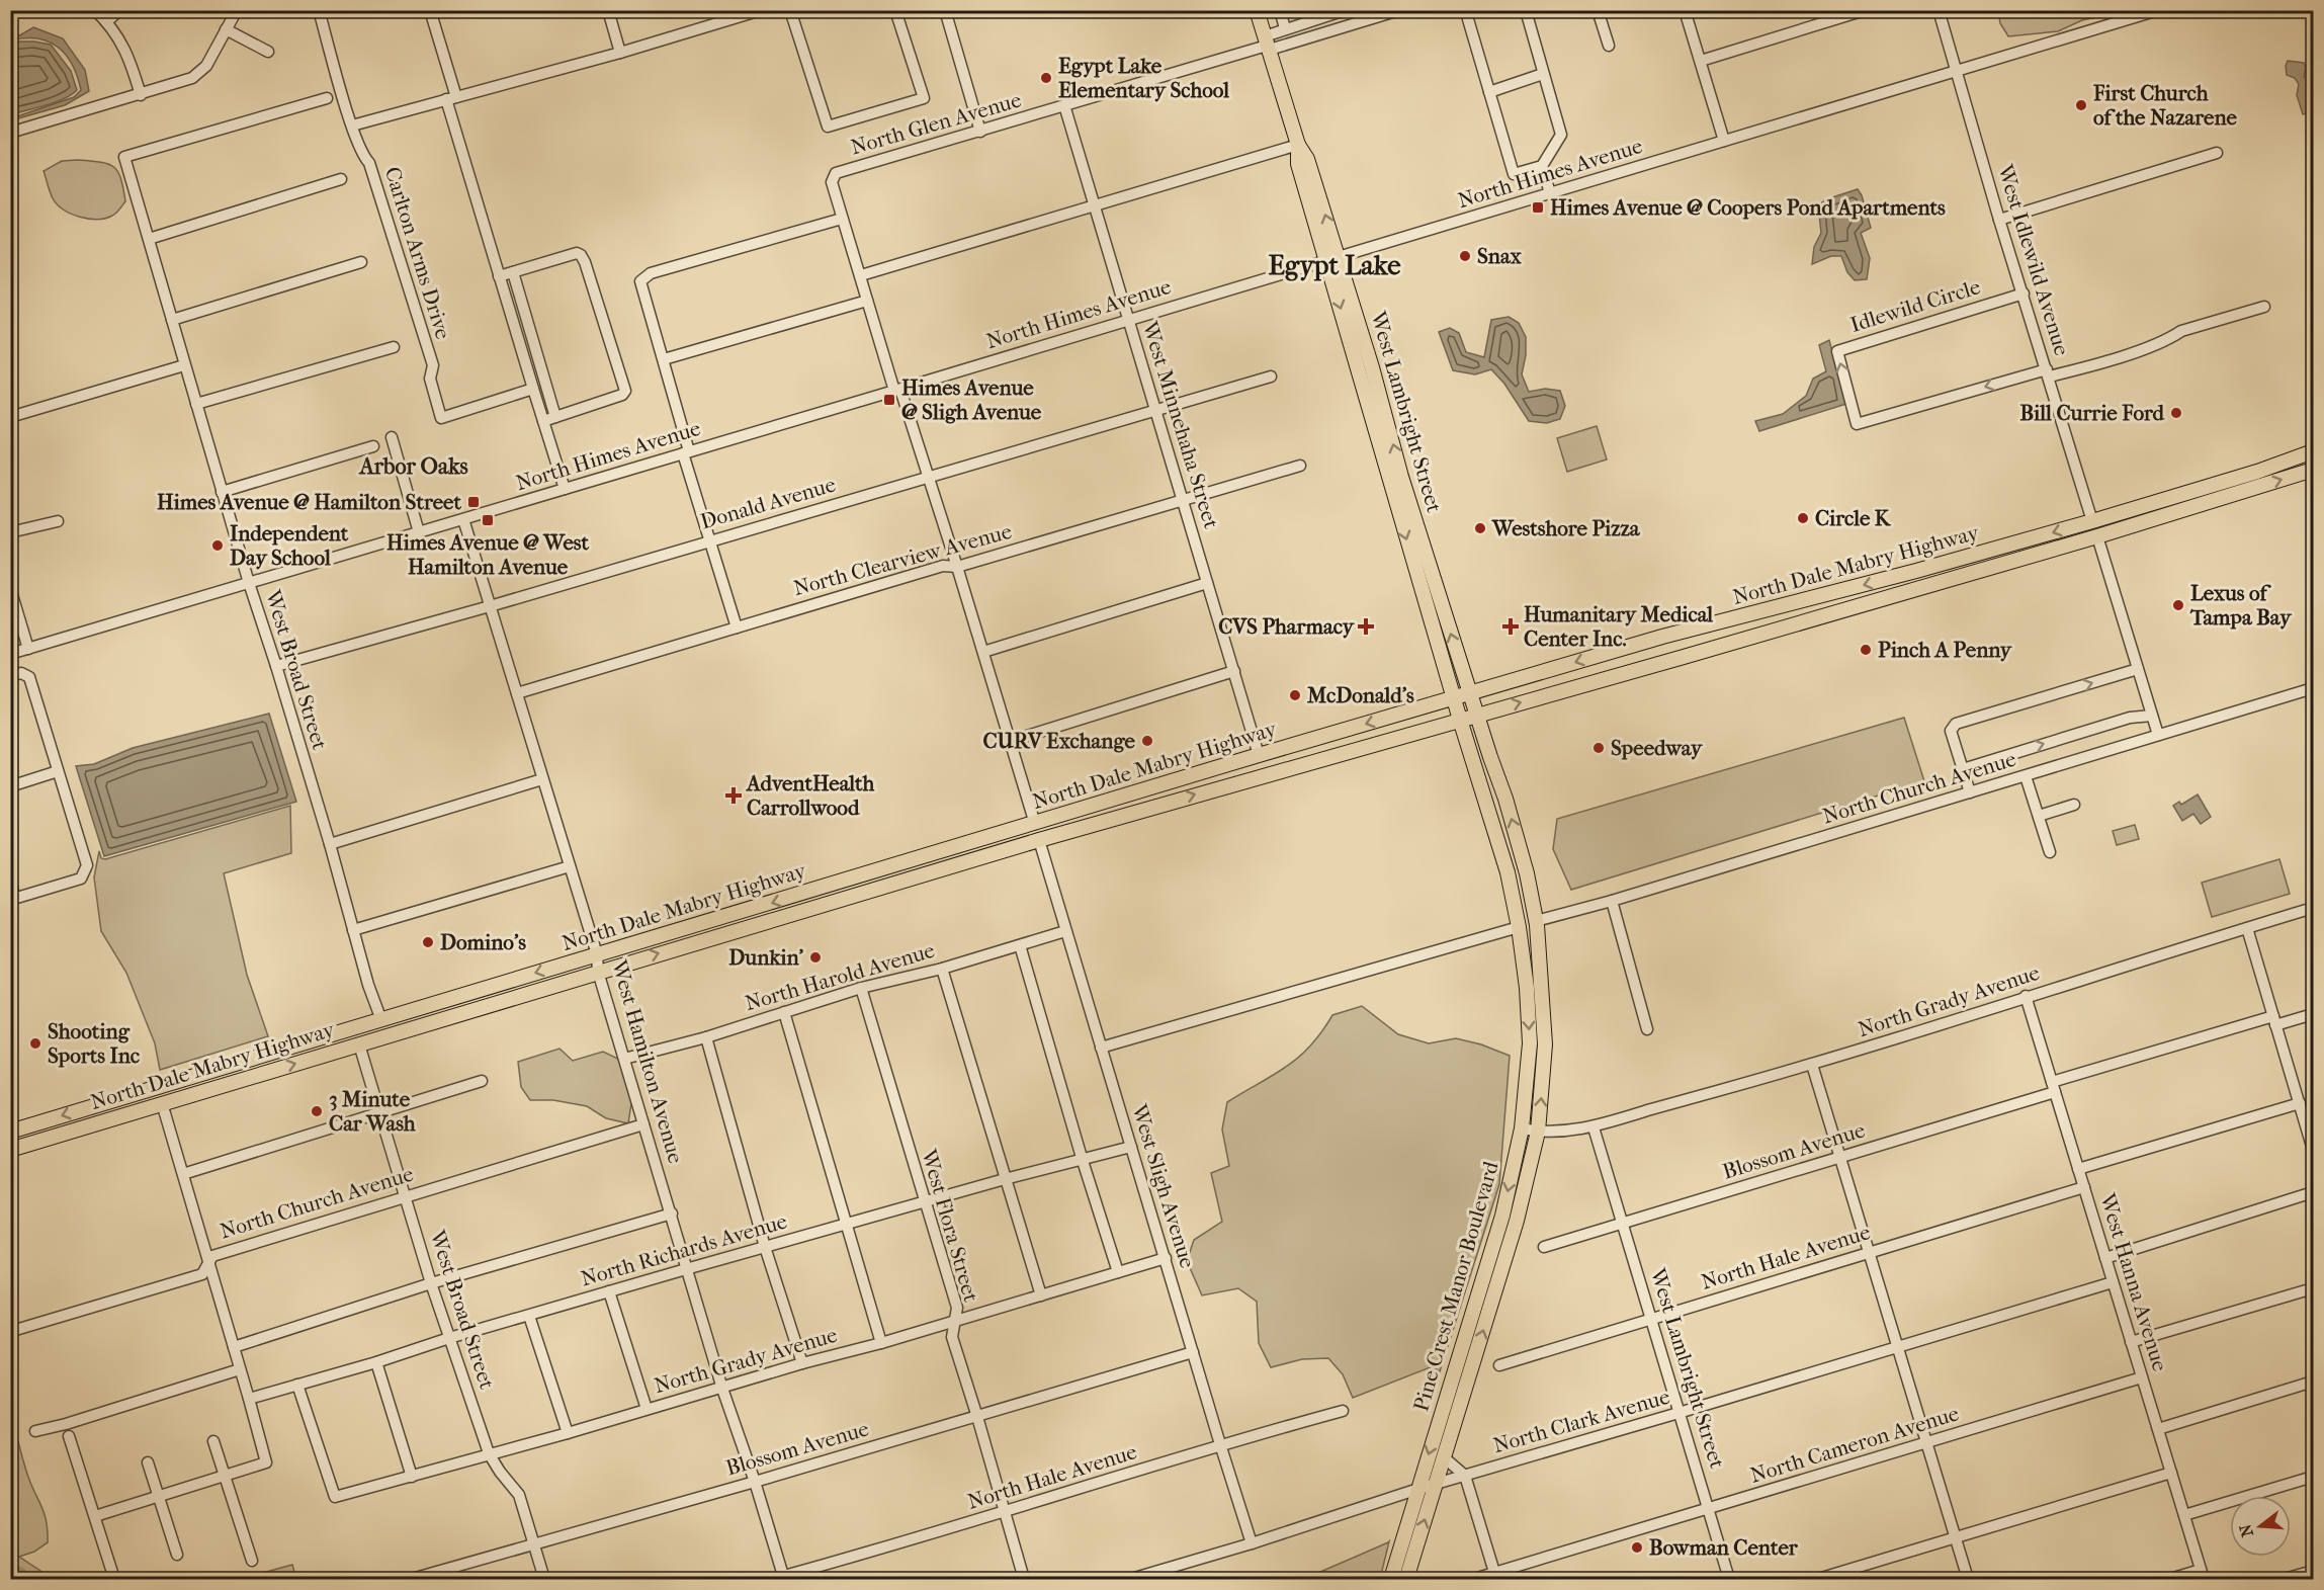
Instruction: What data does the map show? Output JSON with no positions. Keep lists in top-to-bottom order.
{
  "streets": {
    "main road": ["West Lambright Street", "North Dale Mabry Highway", "Pine Crest Manor Boulevard"],
    "street": [
      "North Glen Avenue",
      "North Himes Avenue",
      "Carlton Arms Drive",
      "West Idlewild Avenue",
      "Idlewild Circle",
      "West Minnehaha Street",
      "Donald Avenue",
      "North Clearview Avenue",
      "West Broad Street",
      "North Church Avenue",
      "North Harold Avenue",
      "North Grady Avenue",
      "West Hamilton Avenue",
      "Blossom Avenue",
      "West Sligh Avenue",
      "West Flora Street",
      "North Richards Avenue",
      "North Hale Avenue",
      "West Hanna Avenue",
      "North Clark Avenue",
      "North Cameron Avenue"
    ]
  },
  "crossings": [
    ["North Glen Avenue", "West Lambright Street"],
    ["North Glen Avenue", "West Minnehaha Street"],
    ["North Himes Avenue", "West Idlewild Avenue"],
    ["North Himes Avenue", "West Lambright Street"],
    ["North Himes Avenue", "West Minnehaha Street"],
    ["North Himes Avenue", "West Broad Street"],
    ["North Himes Avenue", "West Hamilton Avenue"],
    ["West Idlewild Avenue", "Idlewild Circle"],
    ["West Idlewild Avenue", "North Dale Mabry Highway"],
    ["West Lambright Street", "North Dale Mabry Highway"],
    ["West Lambright Street", "North Grady Avenue"],
    ["West Lambright Street", "Blossom Avenue"],
    ["West Lambright Street", "North Hale Avenue"],
    ["West Lambright Street", "Pine Crest Manor Boulevard"],
    ["West Lambright Street", "North Clark Avenue"],
    ["West Lambright Street", "North Cameron Avenue"],
    ["West Minnehaha Street", "Donald Avenue"],
    ["West Minnehaha Street", "North Clearview Avenue"],
    ["West Minnehaha Street", "North Dale Mabry Highway"],
    ["Donald Avenue", "West Broad Street"],
    ["Donald Avenue", "West Hamilton Avenue"],
    ["North Clearview Avenue", "West Hamilton Avenue"],
    ["North Dale Mabry Highway", "West Broad Street"],
    ["North Dale Mabry Highway", "West Hamilton Avenue"],
    ["North Dale Mabry Highway", "West Sligh Avenue"],
    ["North Dale Mabry Highway", "Pine Crest Manor Boulevard"],
    ["West Broad Street", "North Church Avenue"],
    ["West Broad Street", "North Grady Avenue"],
    ["West Broad Street", "Blossom Avenue"],
    ["West Broad Street", "North Richards Avenue"],
    ["North Church Avenue", "West Hamilton Avenue"],
    ["North Church Avenue", "Pine Crest Manor Boulevard"],
    ["North Harold Avenue", "West Hamilton Avenue"],
    ["North Harold Avenue", "West Sligh Avenue"],
    ["North Harold Avenue", "West Flora Street"],
    ["North Grady Avenue", "West Hamilton Avenue"],
    ["North Grady Avenue", "West Sligh Avenue"],
    ["North Grady Avenue", "West Flora Street"],
    ["North Grady Avenue", "North Richards Avenue"],
    ["North Grady Avenue", "West Hanna Avenue"],
    ["North Grady Avenue", "Pine Crest Manor Boulevard"],
    ["West Hamilton Avenue", "Blossom Avenue"],
    ["West Hamilton Avenue", "North Richards Avenue"],
    ["West Hamilton Avenue", "North Hale Avenue"],
    ["Blossom Avenue", "West Sligh Avenue"],
    ["Blossom Avenue", "West Flora Street"],
    ["Blossom Avenue", "West Hanna Avenue"],
    ["West Sligh Avenue", "North Richards Avenue"],
    ["West Sligh Avenue", "North Hale Avenue"],
    ["West Sligh Avenue", "North Clark Avenue"],
    ["West Flora Street", "North Richards Avenue"],
    ["West Flora Street", "North Hale Avenue"],
    ["North Hale Avenue", "West Hanna Avenue"],
    ["West Hanna Avenue", "North Clark Avenue"],
    ["West Hanna Avenue", "North Cameron Avenue"],
    ["Pine Crest Manor Boulevard", "North Clark Avenue"]
  ],
  "districts": ["Egypt Lake", "Arbor Oaks"],
  "places": {
    "other": [
      "Egypt Lake Elementary School",
      "First Church of the Nazarene",
      "Snax",
      "Bill Currie Ford",
      "Circle K",
      "Westshore Pizza",
      "Independent Day School",
      "Lexus of Tampa Bay",
      "Pinch A Penny",
      "McDonald's",
      "CURV Exchange",
      "Speedway",
      "Domino's",
      "Dunkin'",
      "Shooting Sports Inc",
      "3 Minute Car Wash",
      "Bowman Center"
    ],
    "transit": [
      "Himes Avenue @ Coopers Pond Apartments",
      "Himes Avenue @ Sligh Avenue",
      "Himes Avenue @ Hamilton Street",
      "Himes Avenue @ West Hamilton Avenue"
    ],
    "health": ["CVS Pharmacy", "Humanitary Medical Center Inc.", "AdventHealth Carrollwood"]
  },
  "north": "left"
}
